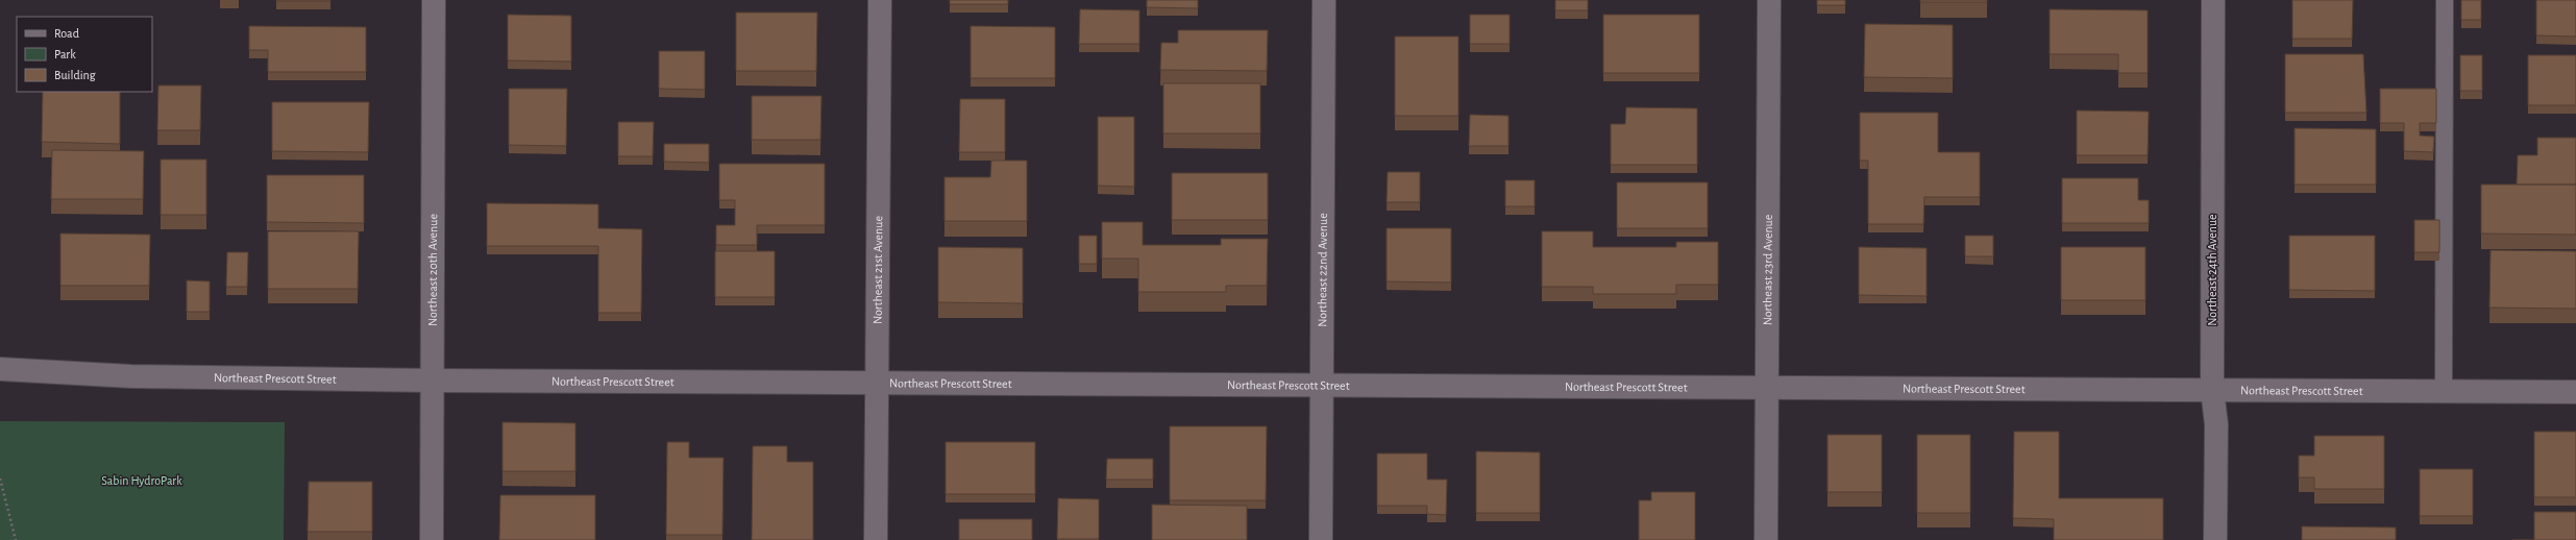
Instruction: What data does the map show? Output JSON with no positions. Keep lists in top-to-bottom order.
{
  "streets": {
    "street": [
      "Northeast 20th Avenue",
      "Northeast 21st Avenue",
      "Northeast 22nd Avenue",
      "Northeast 23rd Avenue",
      "Northeast 24th Avenue",
      "Northeast Prescott Street"
    ]
  },
  "crossings": [
    ["Northeast 20th Avenue", "Northeast Prescott Street"],
    ["Northeast 21st Avenue", "Northeast Prescott Street"],
    ["Northeast 22nd Avenue", "Northeast Prescott Street"],
    ["Northeast 23rd Avenue", "Northeast Prescott Street"],
    ["Northeast 24th Avenue", "Northeast Prescott Street"]
  ],
  "parks": ["Sabin HydroPark"],
  "legend": ["Road", "Park", "Building"]
}
